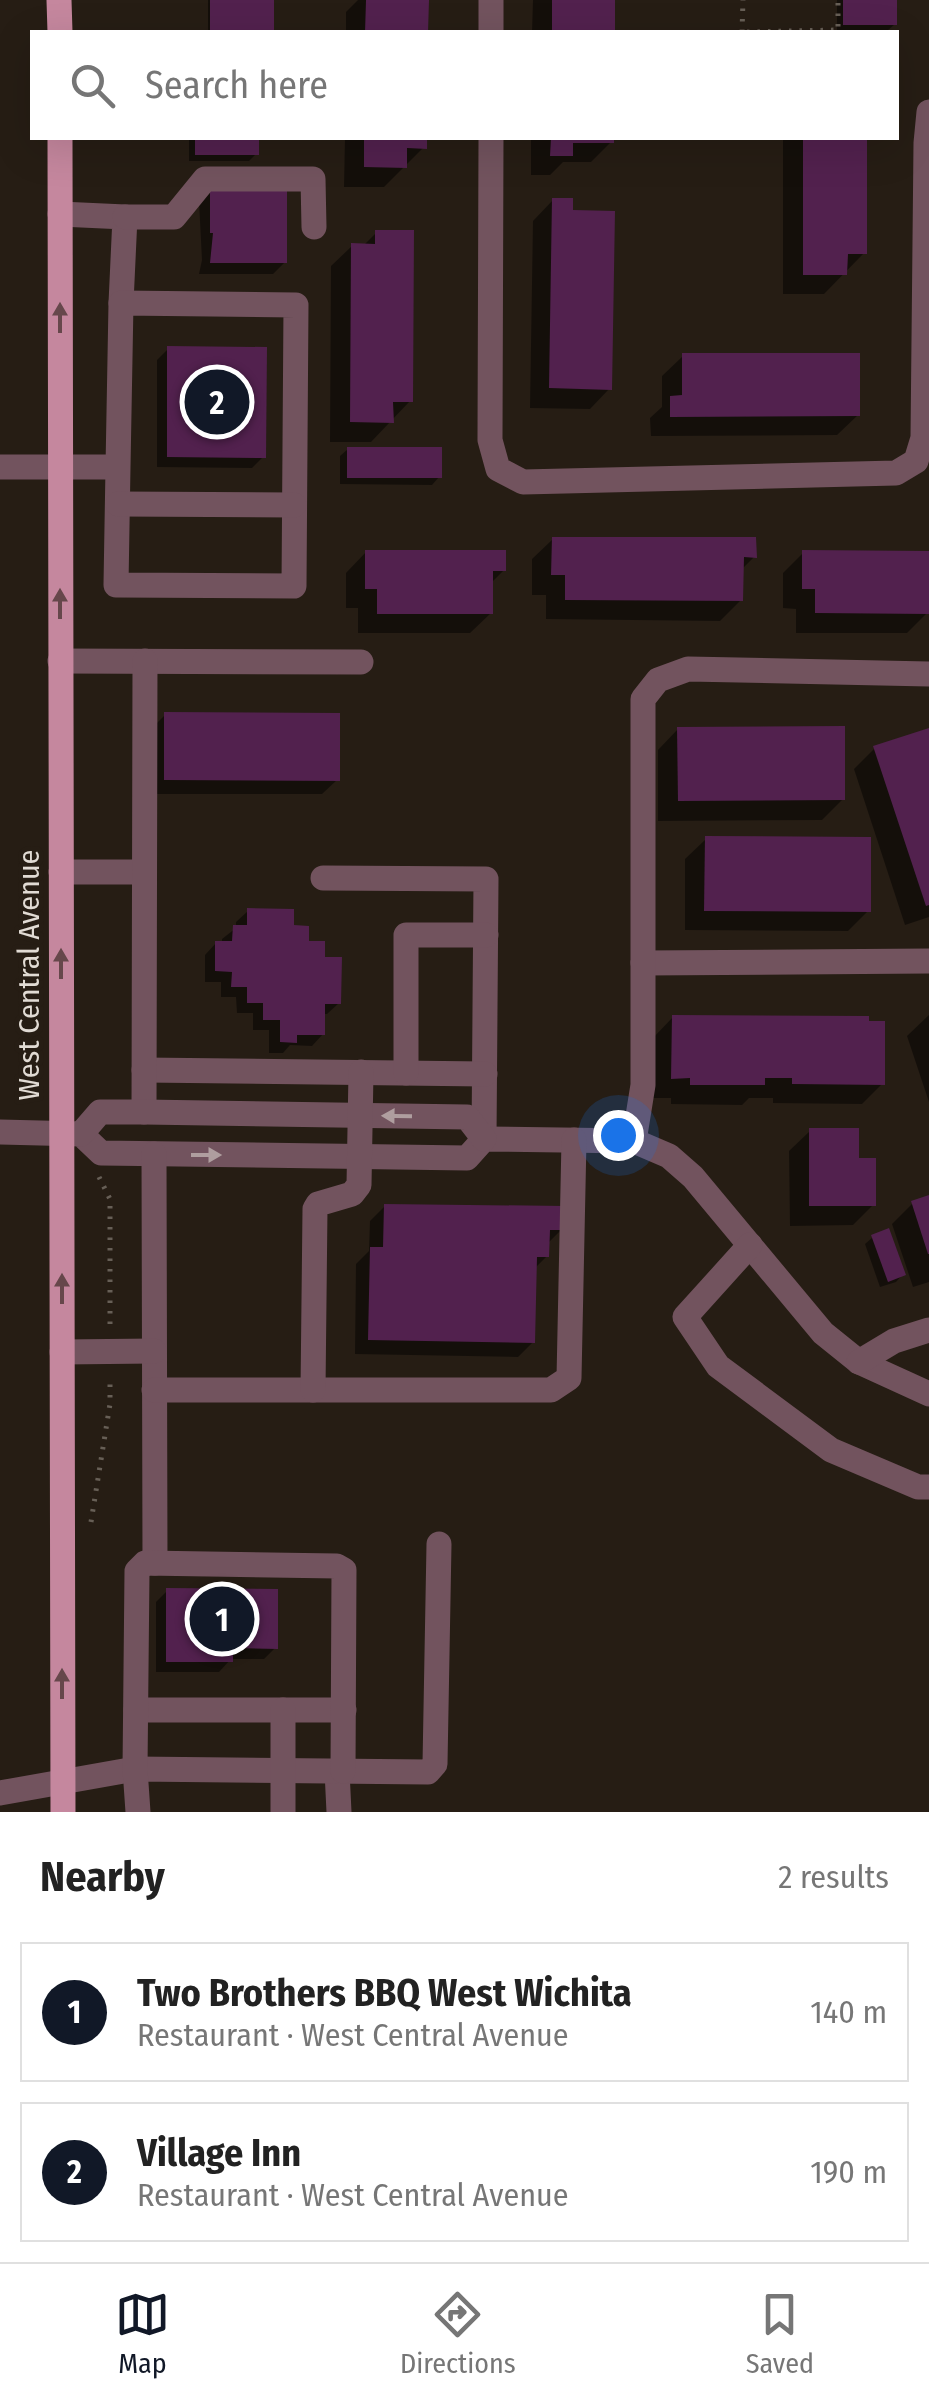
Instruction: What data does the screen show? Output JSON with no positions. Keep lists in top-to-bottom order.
{
  "streets": {
    "main road": ["West Central Avenue"]
  },
  "one_way": ["West Central Avenue"],
  "page": {
    "search": "Search here",
    "pins": ["2", "1"],
    "heading": ["Nearby", "2 results"],
    "list": [
      {
        "mark": "1",
        "name": "Two Brothers BBQ West Wichita",
        "note": "Restaurant · West Central Avenue",
        "value": "140 m"
      },
      {
        "mark": "2",
        "name": "Village Inn",
        "note": "Restaurant · West Central Avenue",
        "value": "190 m"
      }
    ],
    "nav": ["Map", "Directions", "Saved"]
  }
}
